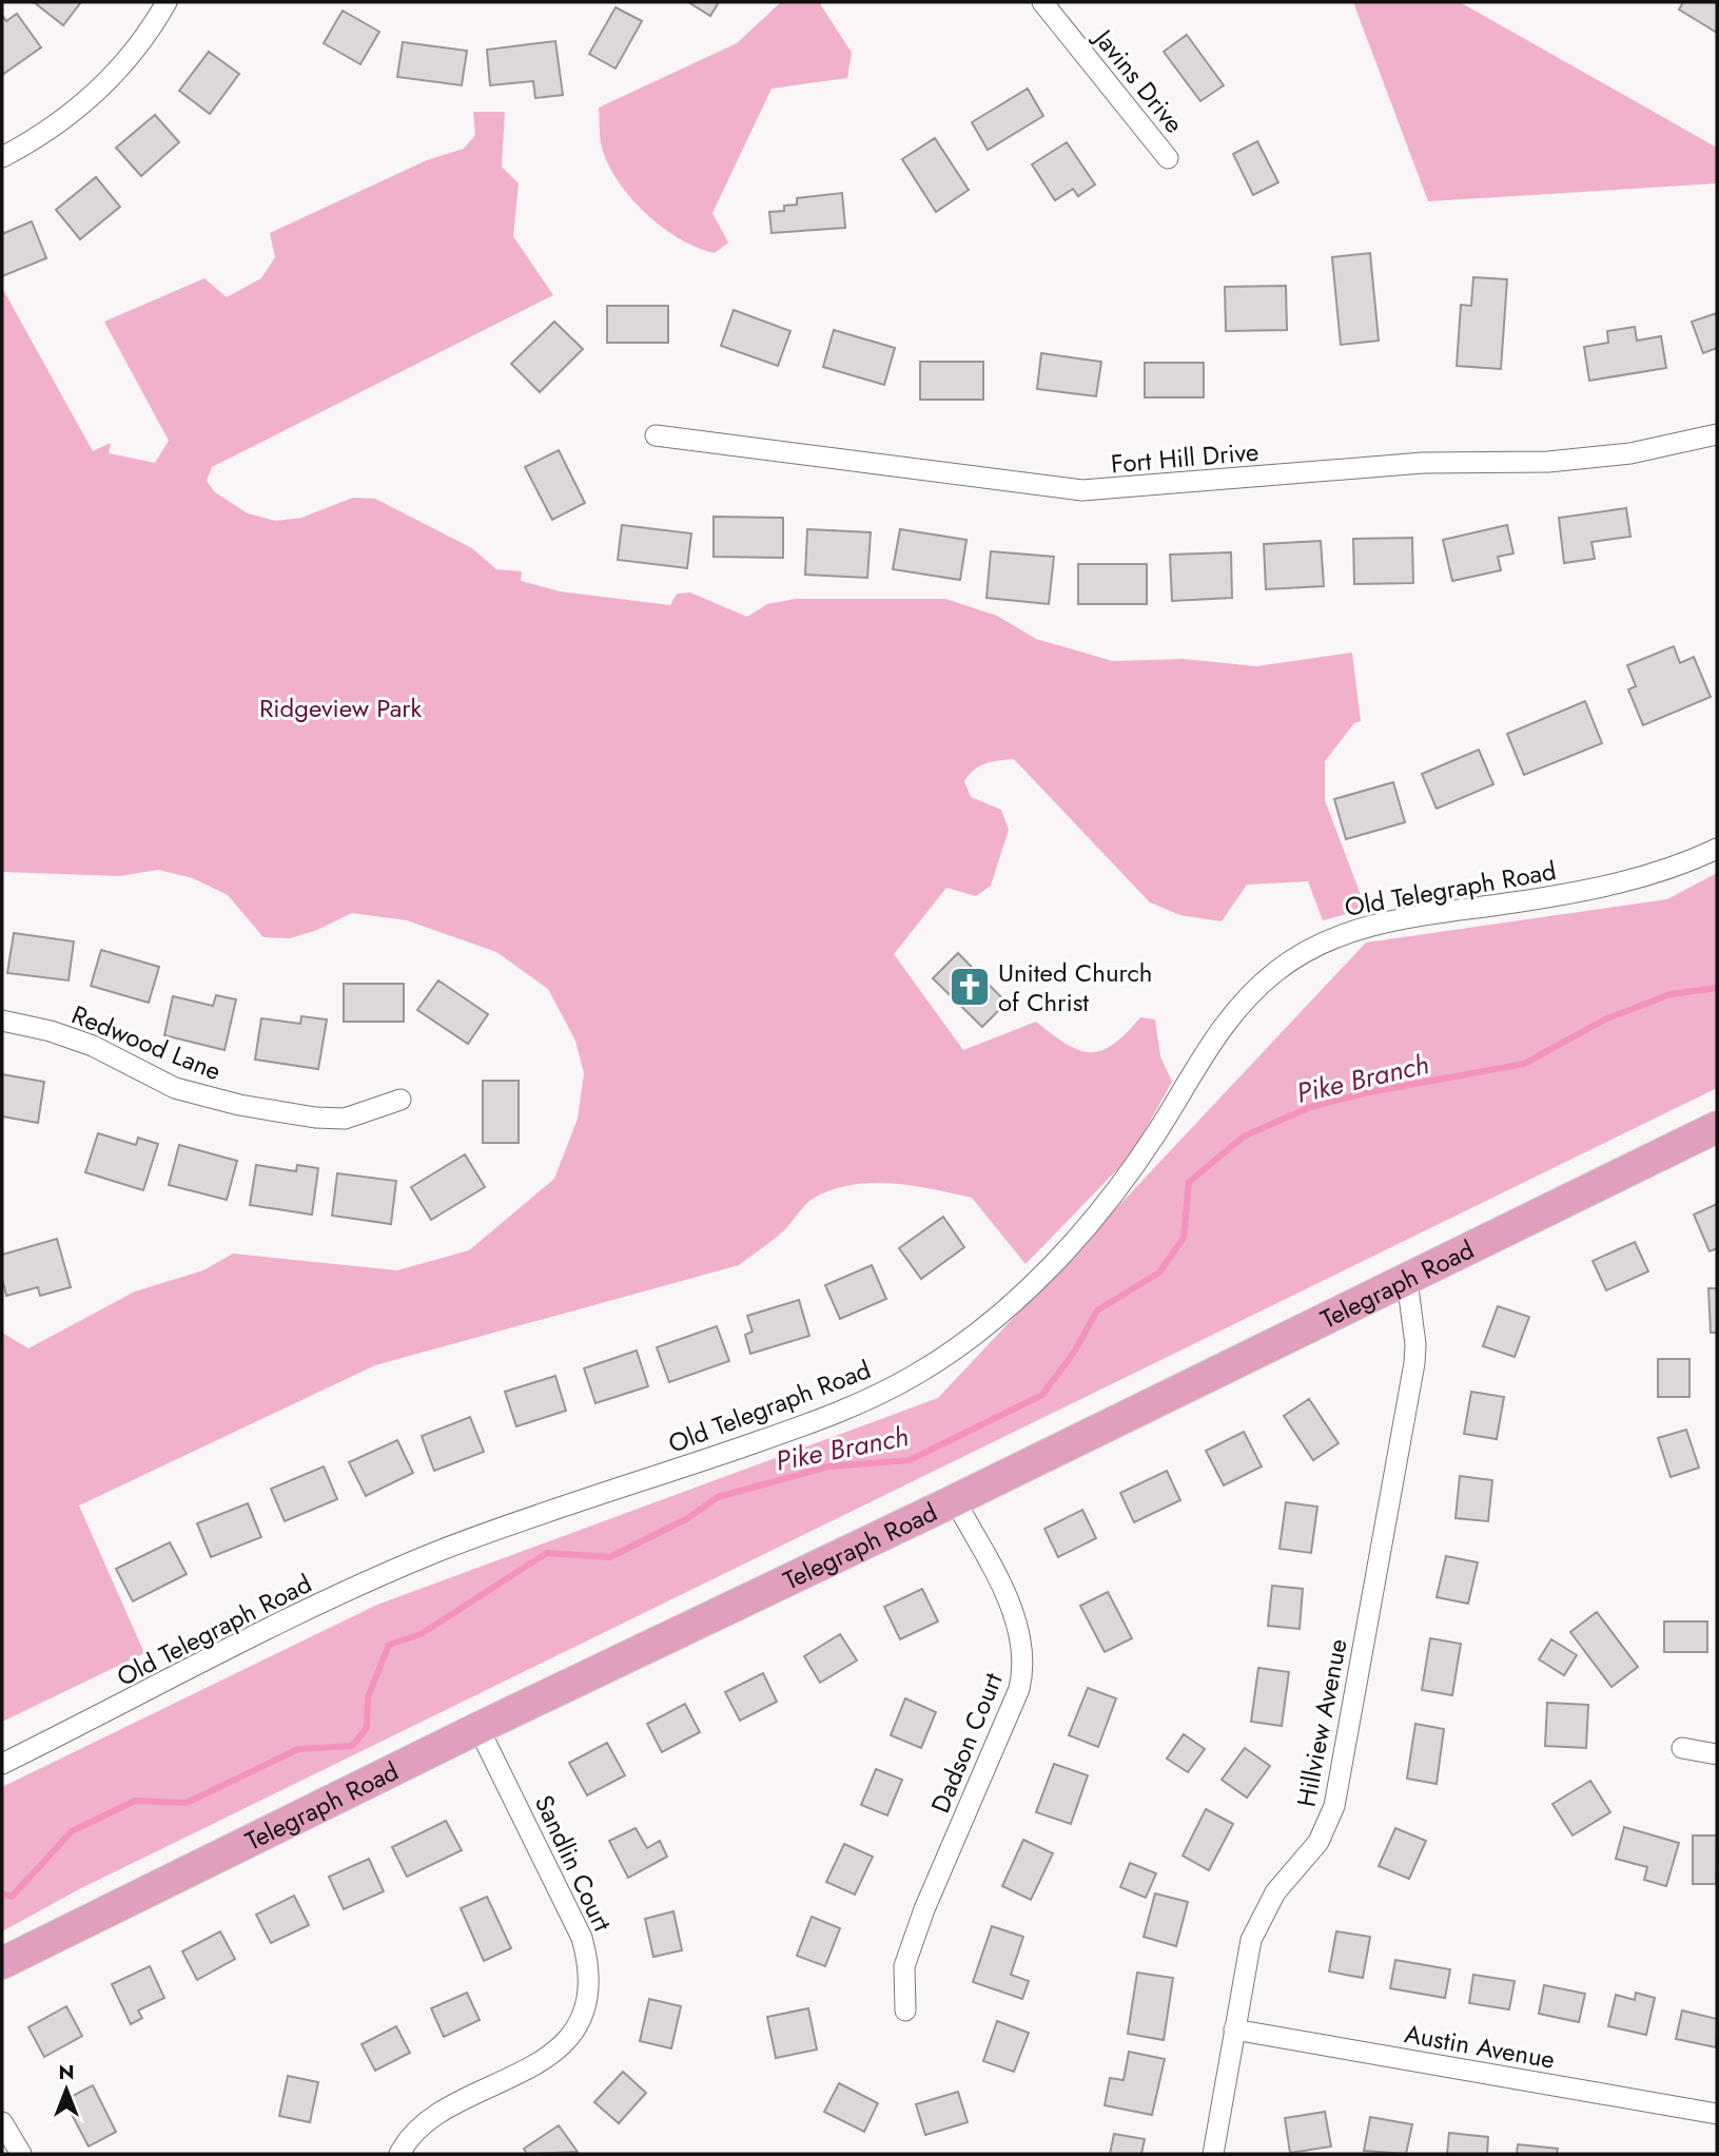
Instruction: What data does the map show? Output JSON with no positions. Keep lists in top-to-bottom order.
{
  "streets": {
    "main road": ["Telegraph Road"],
    "street": [
      "Javins Drive",
      "Fort Hill Drive",
      "Old Telegraph Road",
      "Redwood Lane",
      "Hillview Avenue",
      "Dadson Court",
      "Sandlin Court",
      "Austin Avenue"
    ]
  },
  "crossings": [
    ["Telegraph Road", "Hillview Avenue"],
    ["Telegraph Road", "Dadson Court"],
    ["Telegraph Road", "Sandlin Court"],
    ["Hillview Avenue", "Austin Avenue"]
  ],
  "water": ["Pike Branch"],
  "parks": ["Ridgeview Park"],
  "places": {
    "church": ["United Church of Christ"]
  },
  "north": "top"
}
